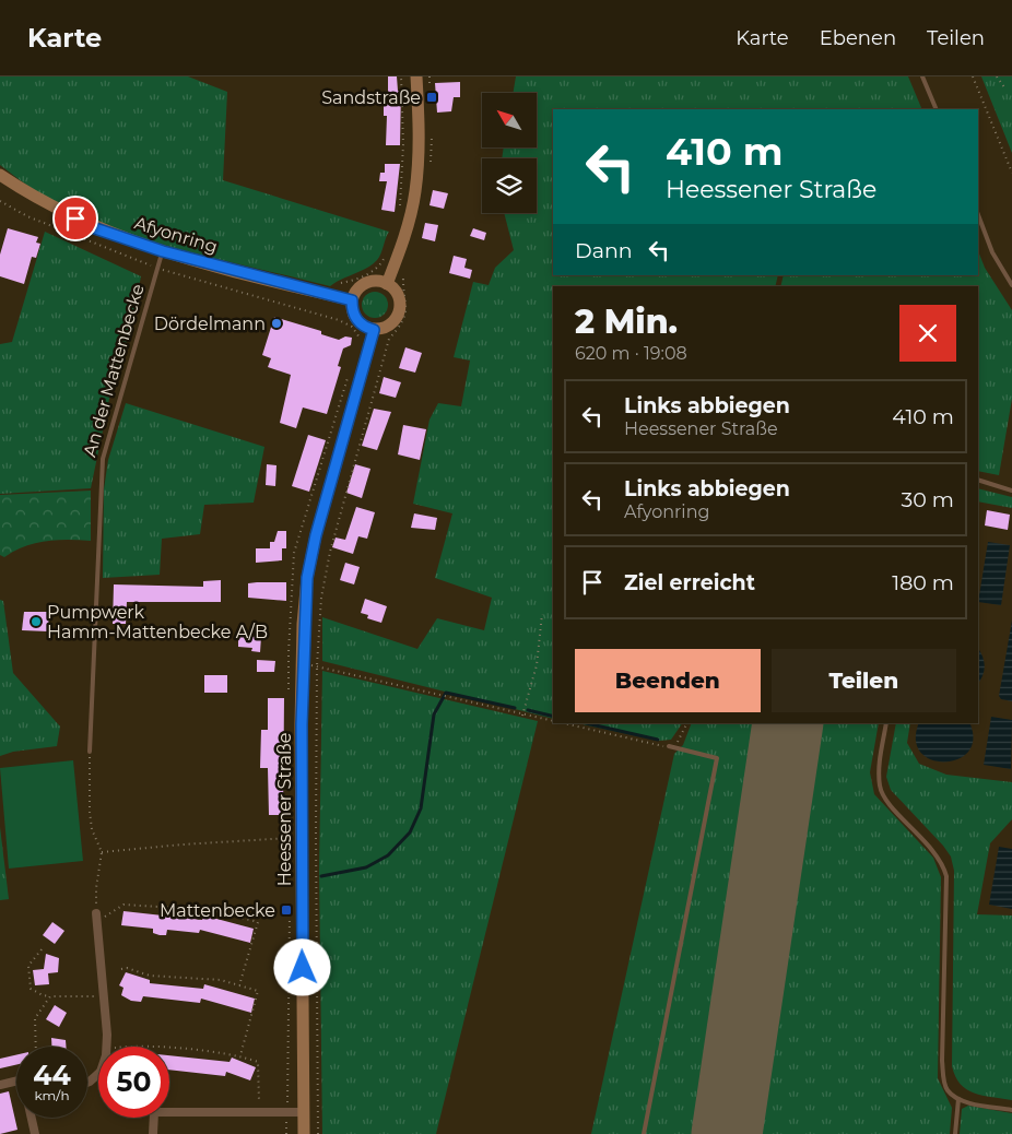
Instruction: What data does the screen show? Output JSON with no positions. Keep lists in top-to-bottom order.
{
  "streets": {
    "main road": ["Afyonring", "Heessener Straße"],
    "lane": ["An der Mattenbecke"]
  },
  "crossings": [
    ["Afyonring", "An der Mattenbecke"],
    ["Afyonring", "Heessener Straße"]
  ],
  "places": {
    "transit": ["Sandstraße", "Mattenbecke"],
    "other": ["Dördelmann", "Pumpwerk Hamm-Mattenbecke A/B"]
  },
  "north": "top left",
  "page": {
    "header": "Karte",
    "nav": ["Karte", "Ebenen", "Teilen"],
    "turn": ["410 m", "Heessener Straße"],
    "then": "Dann",
    "heading": ["2 Min.", "620 m · 19:08"],
    "list": [
      {
        "name": "Links abbiegen",
        "note": "Heessener Straße",
        "value": "410 m"
      },
      {
        "name": "Links abbiegen",
        "note": "Afyonring",
        "value": "30 m"
      },
      {
        "name": "Ziel erreicht",
        "value": "180 m"
      }
    ],
    "buttons": ["Beenden", "Teilen"],
    "speed": "44 km/h",
    "limit": "50"
  }
}
